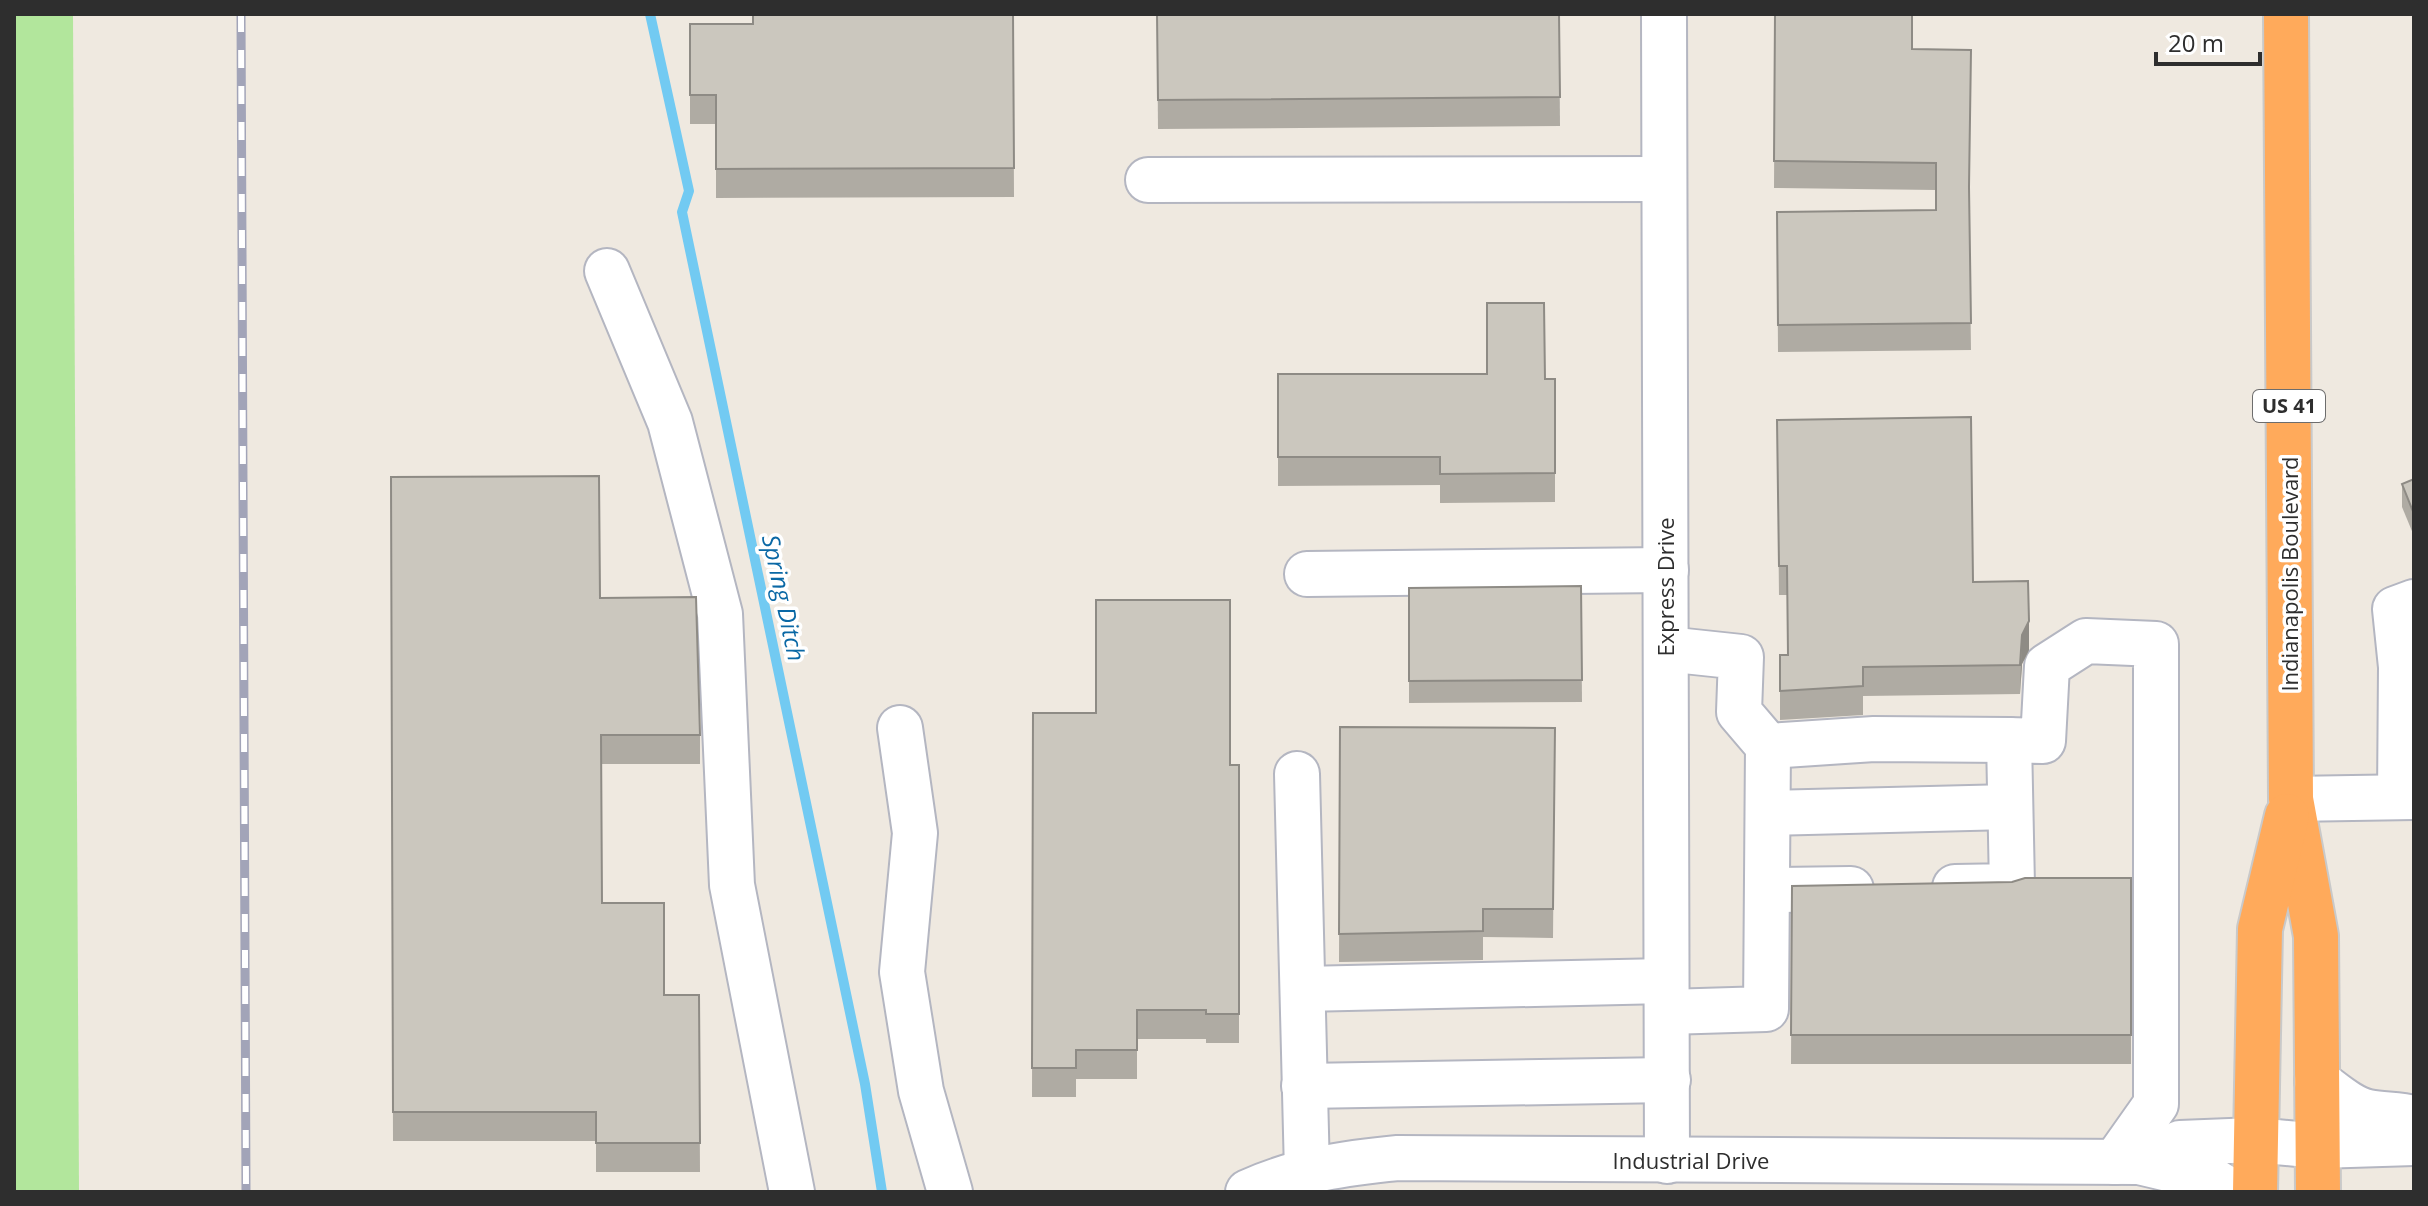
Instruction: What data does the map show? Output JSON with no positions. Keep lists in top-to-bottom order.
{
  "streets": {
    "highway": ["US 41", "Indianapolis Boulevard"],
    "street": ["Express Drive", "Industrial Drive"]
  },
  "crossings": [
    ["Indianapolis Boulevard", "Industrial Drive"],
    ["Express Drive", "Industrial Drive"]
  ],
  "water": ["Spring Ditch"],
  "scale_bar": "20 m"
}
